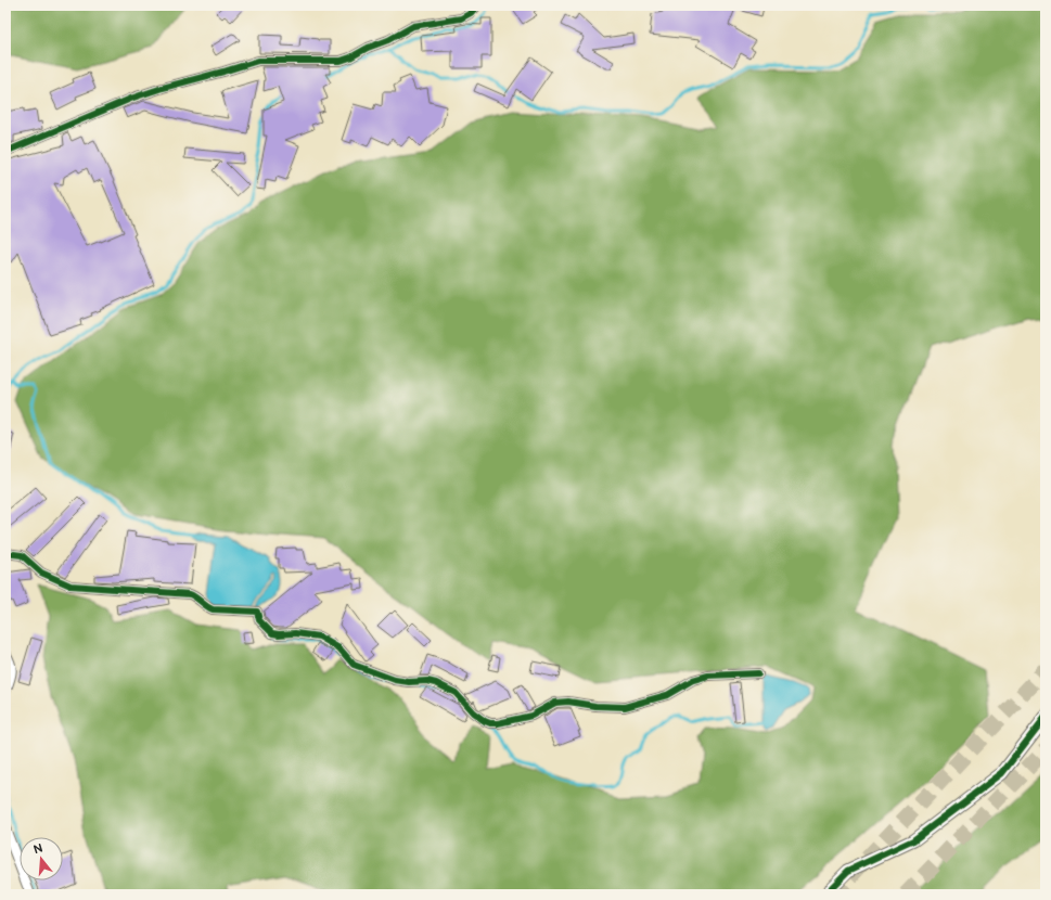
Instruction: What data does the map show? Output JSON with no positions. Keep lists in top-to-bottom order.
{
  "north": "top"
}
